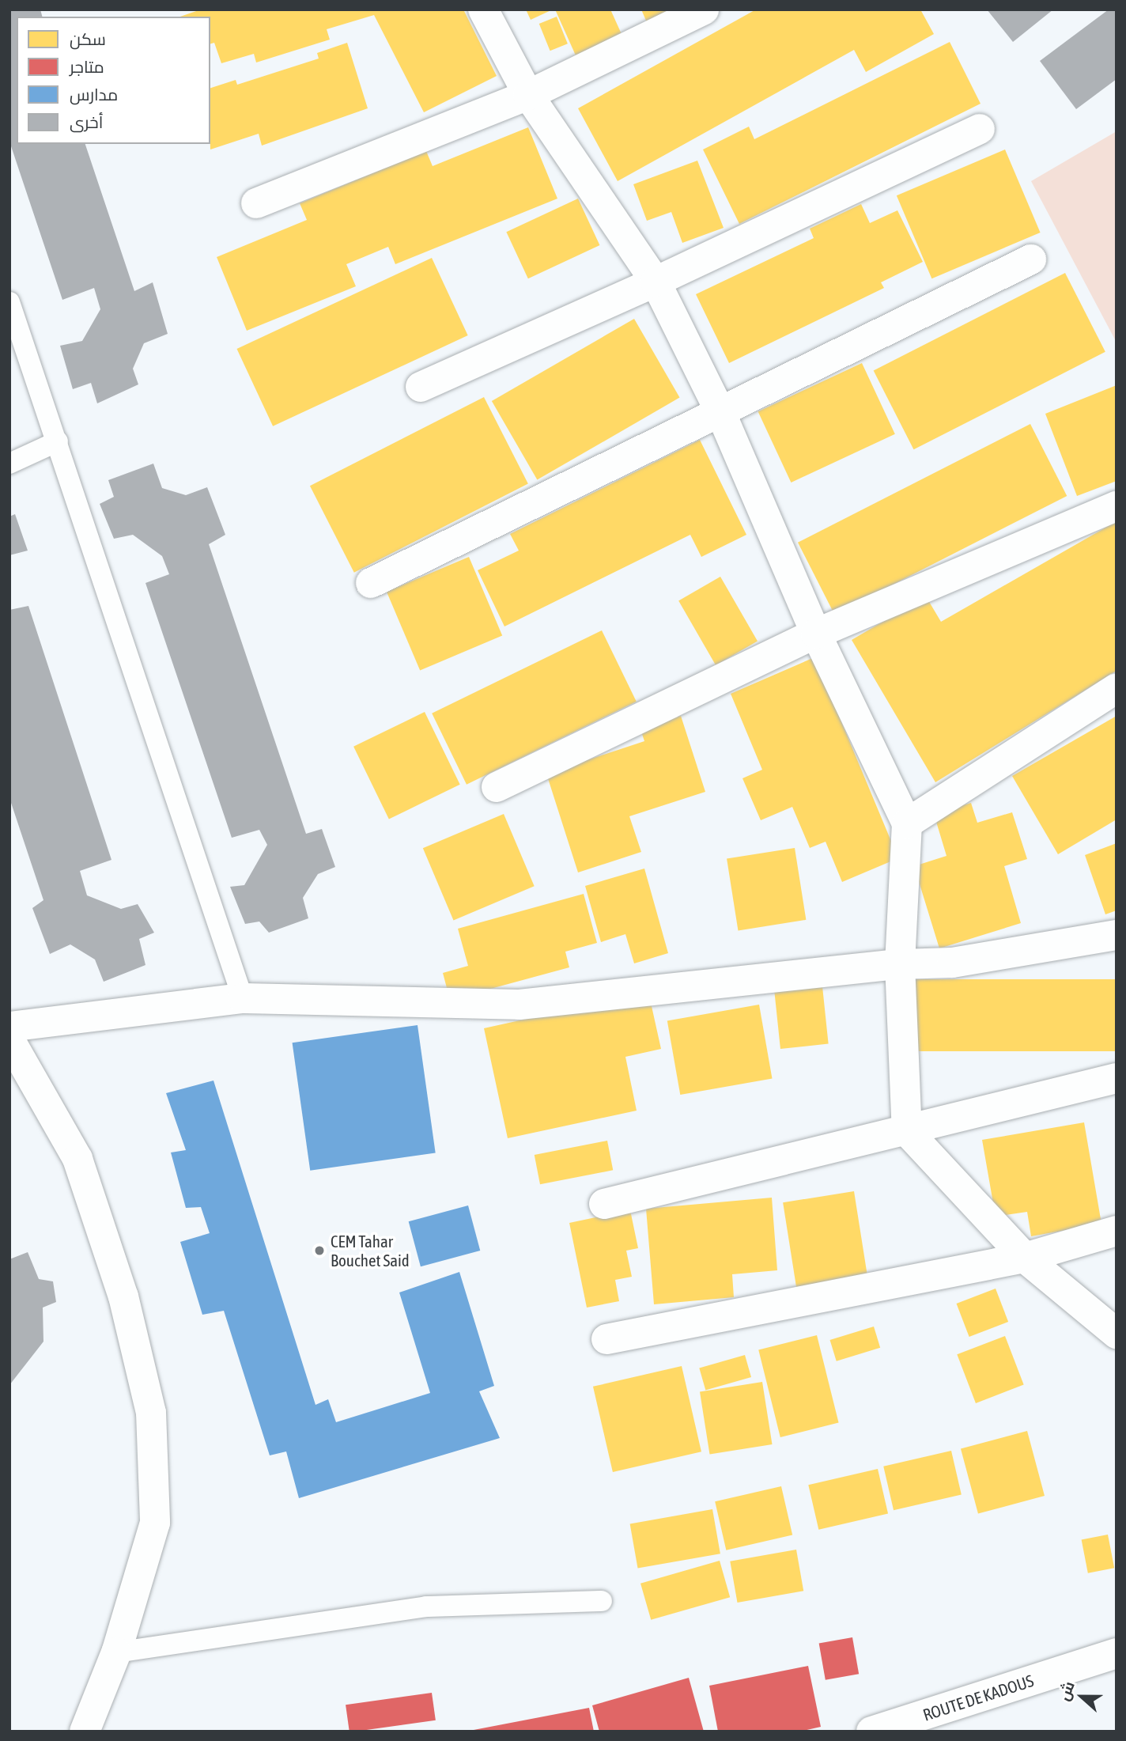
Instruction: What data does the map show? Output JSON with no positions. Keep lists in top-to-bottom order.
{
  "streets": {
    "street": ["ROUTE DE KADOUS"]
  },
  "places": ["CEM Tahar Bouchet Said"],
  "legend": [
    "سكن",
    "متاجر",
    "مدارس",
    "أخرى"
  ],
  "north": "left"
}
